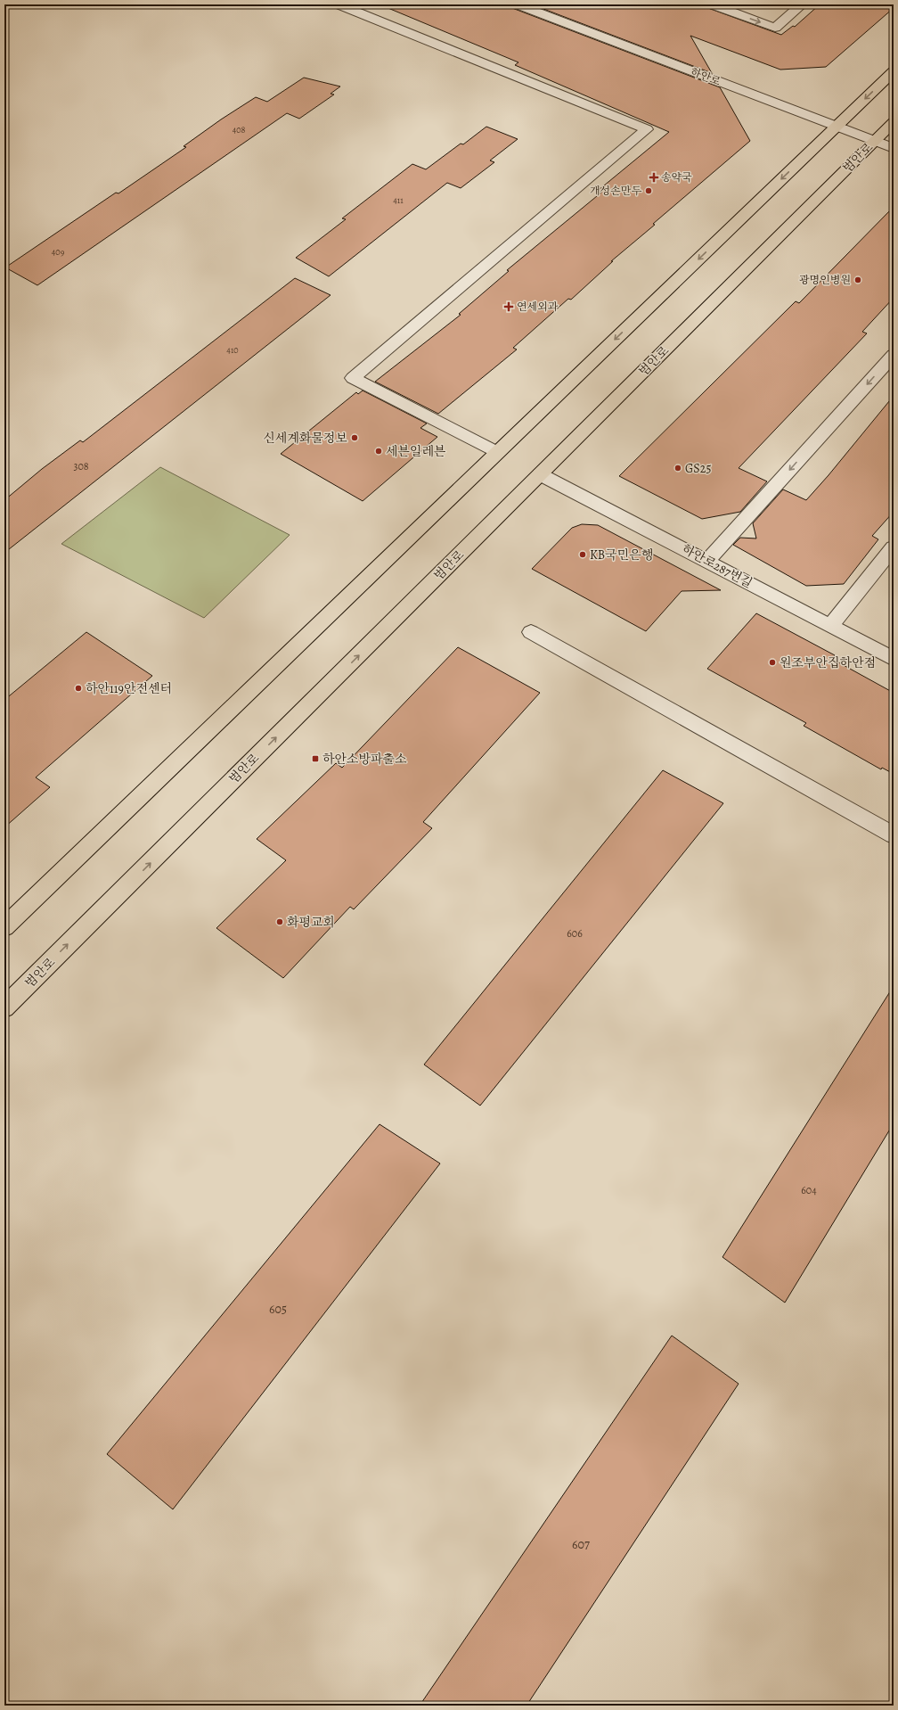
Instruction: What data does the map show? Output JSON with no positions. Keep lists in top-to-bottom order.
{
  "streets": {
    "main road": ["범안로"],
    "street": ["하안로", "하안로287번길"]
  },
  "crossings": [
    ["하안로", "범안로"],
    ["범안로", "하안로287번길"]
  ],
  "places": {
    "health": ["송약국", "연세외과"],
    "other": [
      "개성손만두",
      "광명인병원",
      "신세계화물정보",
      "세븐일레븐",
      "GS25",
      "KB국민은행",
      "원조부안집하안점",
      "하안119안전센터",
      "화평교회"
    ],
    "transit": ["하안소방파출소"]
  },
  "house_numbers": [
    "408",
    "411",
    "409",
    "410",
    "308",
    "606",
    "604",
    "605",
    "607"
  ]
}
